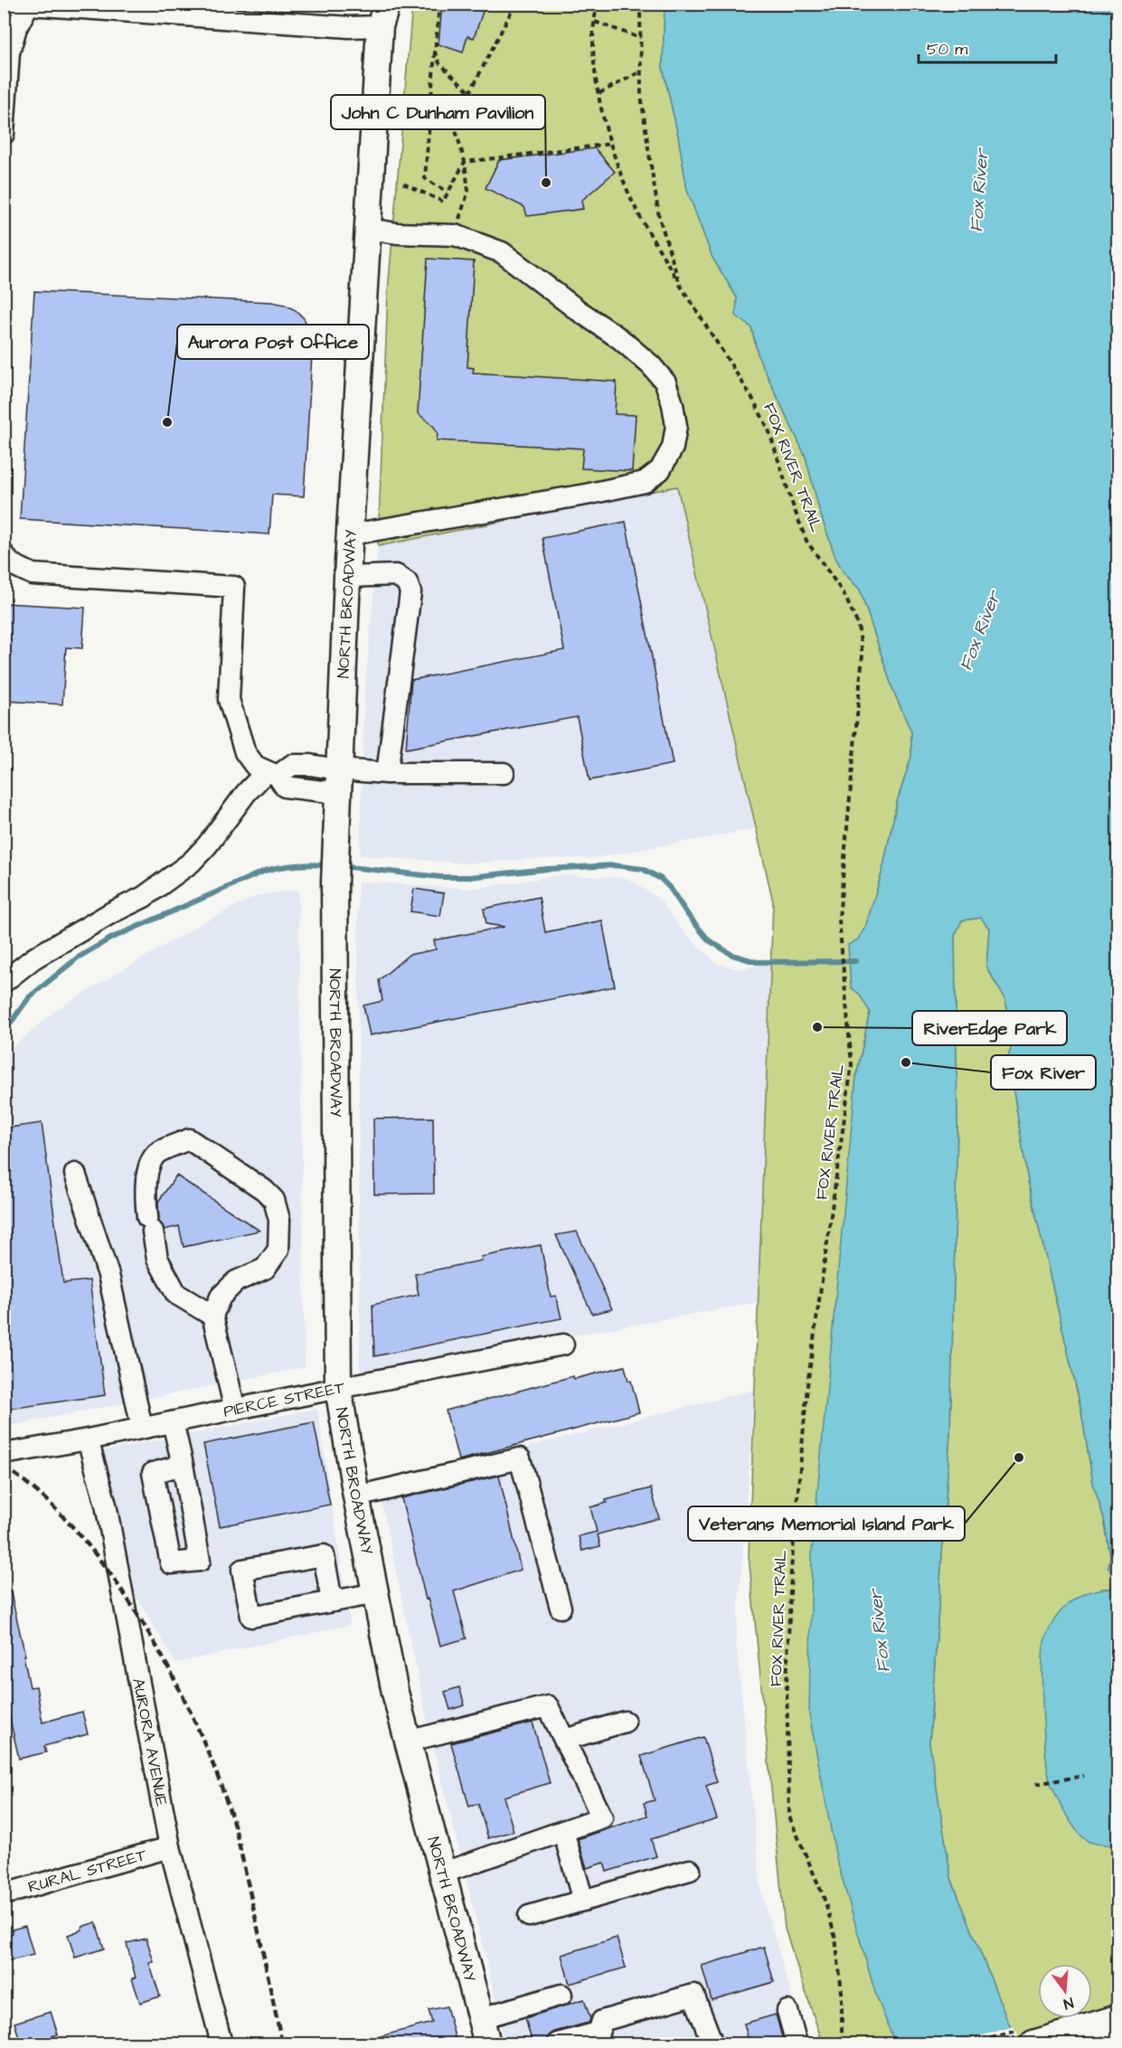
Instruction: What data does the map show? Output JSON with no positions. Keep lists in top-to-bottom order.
{
  "streets": {
    "main road": ["NORTH BROADWAY"],
    "street": ["PIERCE STREET", "AURORA AVENUE", "RURAL STREET"],
    "path": ["FOX RIVER TRAIL"]
  },
  "crossings": [
    ["NORTH BROADWAY", "PIERCE STREET"],
    ["PIERCE STREET", "AURORA AVENUE"],
    ["AURORA AVENUE", "RURAL STREET"]
  ],
  "water": ["Fox River"],
  "places": [
    "John C Dunham Pavilion",
    "Aurora Post Office",
    "RiverEdge Park",
    "Fox River",
    "Veterans Memorial Island Park"
  ],
  "scale_bar": "50 m",
  "north": "bottom"
}
